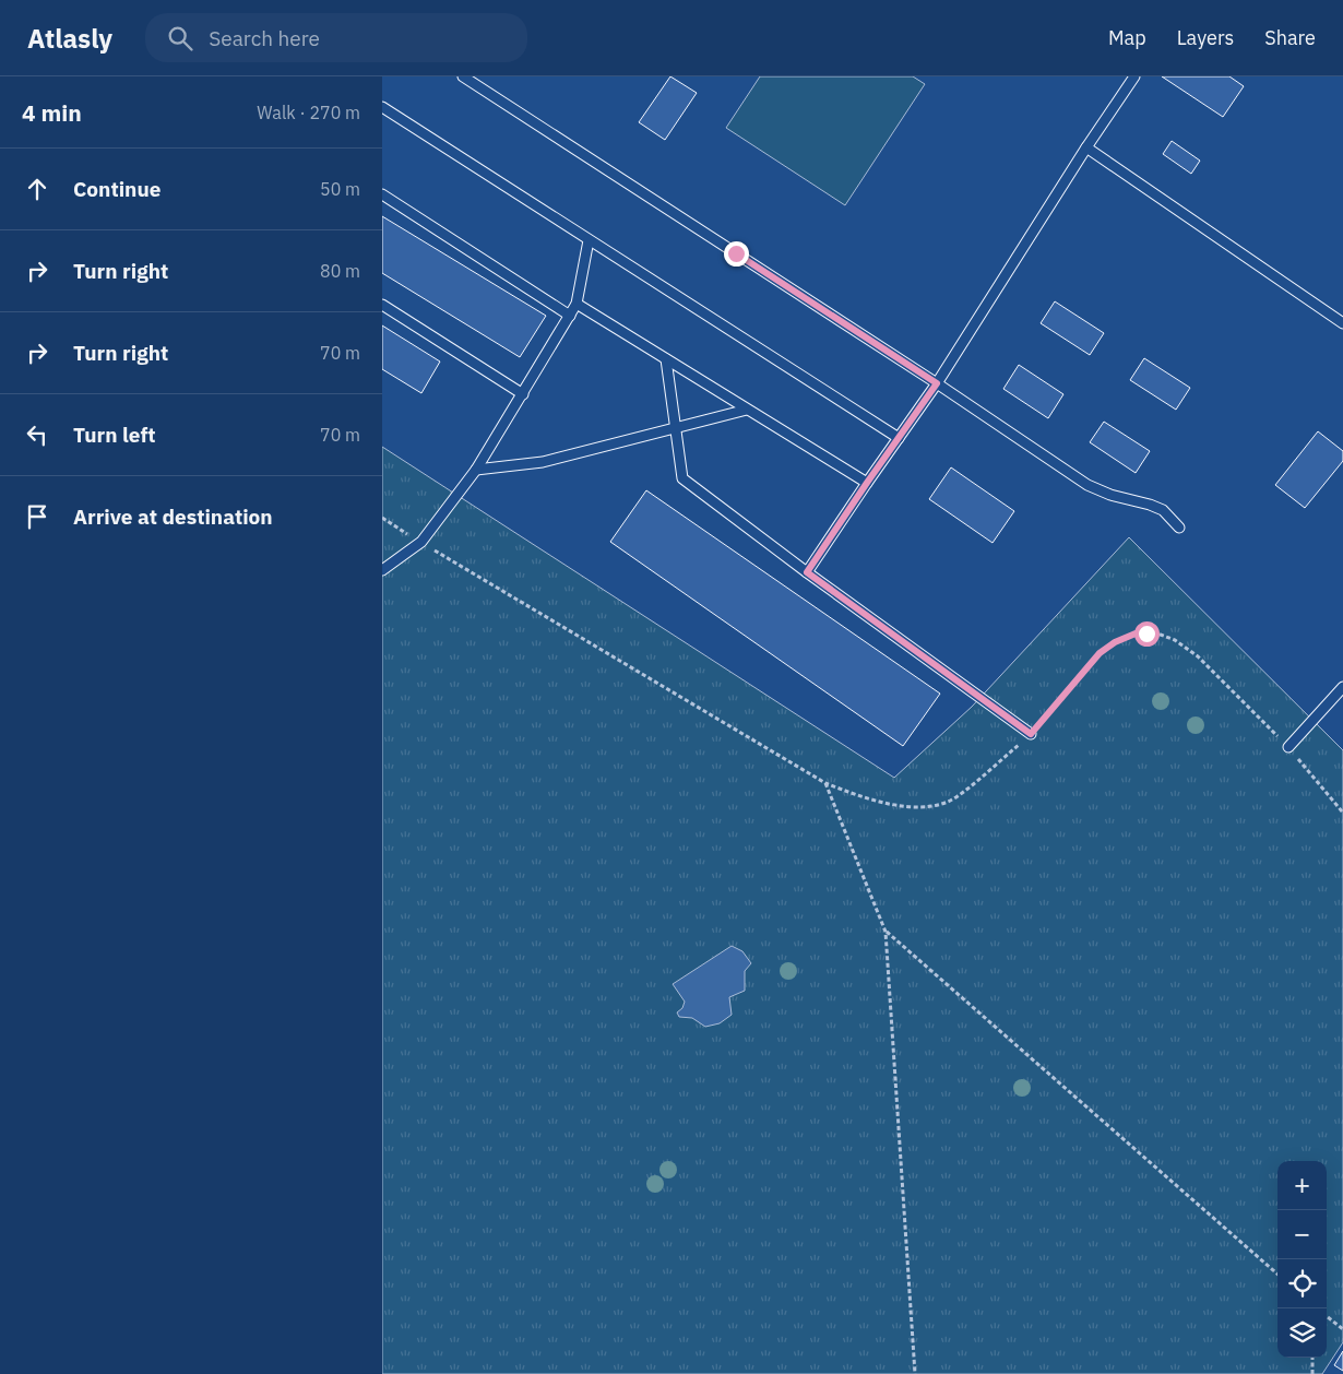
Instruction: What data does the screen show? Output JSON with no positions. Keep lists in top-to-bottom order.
{
  "page": {
    "header": "Atlasly",
    "search": "Search here",
    "nav": ["Map", "Layers", "Share"],
    "heading": ["4 min", "Walk · 270 m"],
    "list": [
      ["Continue", "50 m"],
      ["Turn right", "80 m"],
      ["Turn right", "70 m"],
      ["Turn left", "70 m"],
      "Arrive at destination"
    ],
    "map_buttons": ["+", "−"]
  }
}
